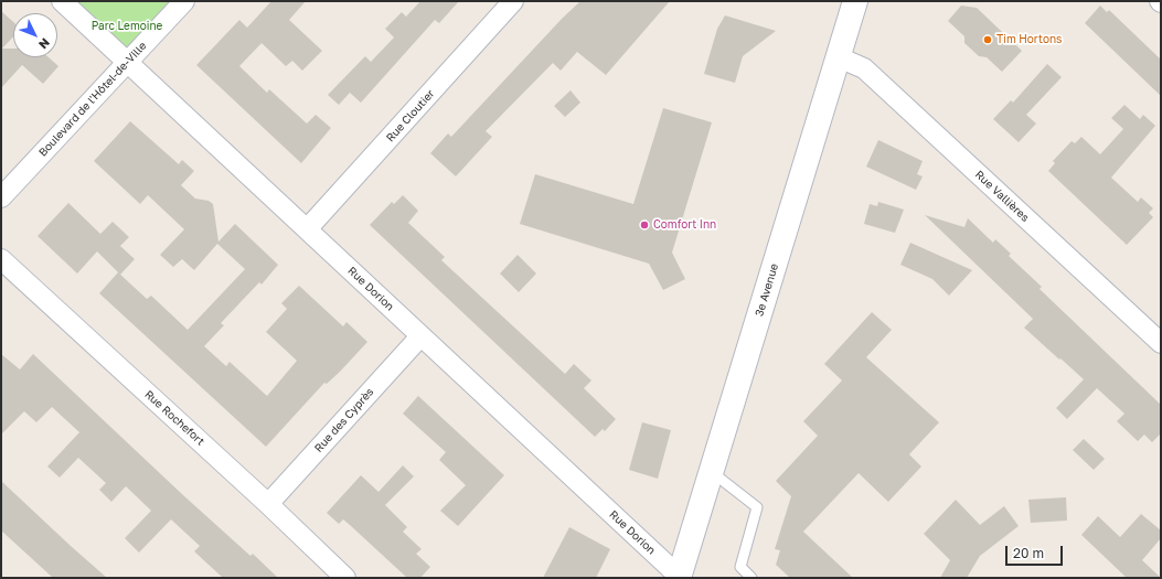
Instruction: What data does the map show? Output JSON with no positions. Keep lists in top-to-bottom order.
{
  "streets": {
    "main road": ["3e Avenue"],
    "street": [
      "Boulevard de l'Hôtel-de-Ville",
      "Rue Cloutier",
      "Rue Vallières",
      "Rue Dorion",
      "Rue Rochefort",
      "Rue des Cyprès"
    ]
  },
  "crossings": [
    ["Boulevard de l'Hôtel-de-Ville", "Rue Dorion"],
    ["Rue Cloutier", "Rue Dorion"],
    ["Rue Vallières", "3e Avenue"],
    ["Rue Dorion", "3e Avenue"],
    ["Rue Dorion", "Rue des Cyprès"],
    ["Rue Rochefort", "Rue des Cyprès"]
  ],
  "parks": ["Parc Lemoine"],
  "places": ["Tim Hortons", "Comfort Inn"],
  "scale_bar": "20 m",
  "north": "bottom right"
}
